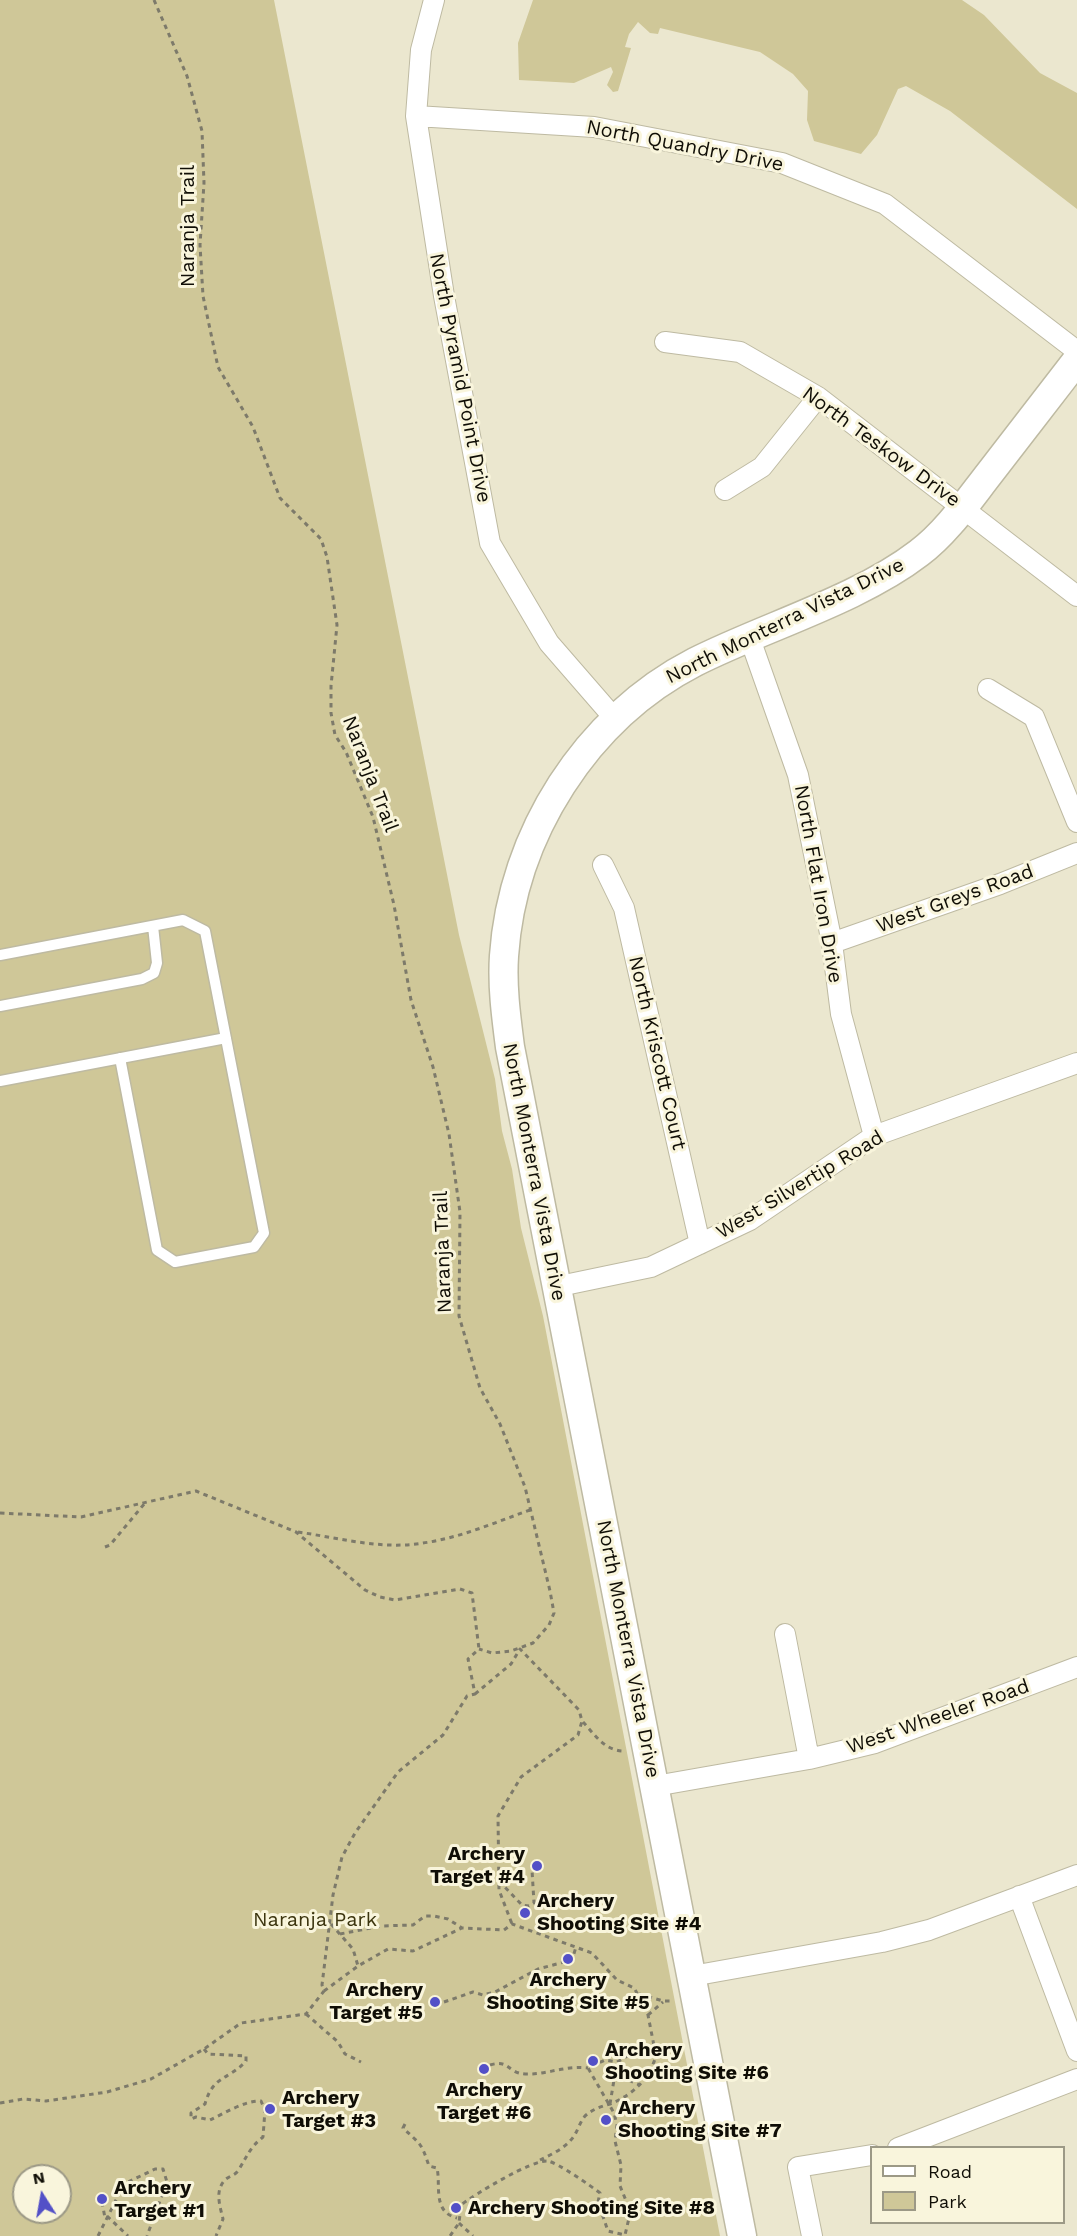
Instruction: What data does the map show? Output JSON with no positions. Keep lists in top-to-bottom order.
{
  "streets": {
    "street": [
      "North Quandry Drive",
      "North Pyramid Point Drive",
      "North Teskow Drive",
      "North Monterra Vista Drive",
      "North Flat Iron Drive",
      "West Greys Road",
      "North Kriscott Court",
      "West Silvertip Road",
      "West Wheeler Road"
    ],
    "path": ["Naranja Trail"]
  },
  "crossings": [
    ["North Quandry Drive", "North Pyramid Point Drive"],
    ["North Pyramid Point Drive", "North Monterra Vista Drive"],
    ["North Teskow Drive", "North Monterra Vista Drive"],
    ["North Monterra Vista Drive", "North Flat Iron Drive"],
    ["North Monterra Vista Drive", "West Silvertip Road"],
    ["North Monterra Vista Drive", "West Wheeler Road"],
    ["North Flat Iron Drive", "West Greys Road"],
    ["North Flat Iron Drive", "West Silvertip Road"],
    ["North Kriscott Court", "West Silvertip Road"]
  ],
  "parks": ["Naranja Park"],
  "places": [
    "Archery Target #4",
    "Archery Shooting Site #4",
    "Archery Shooting Site #5",
    "Archery Target #5",
    "Archery Shooting Site #6",
    "Archery Target #6",
    "Archery Target #3",
    "Archery Shooting Site #7",
    "Archery Target #1",
    "Archery Shooting Site #8"
  ],
  "legend": ["Road", "Park"],
  "north": "top"
}
